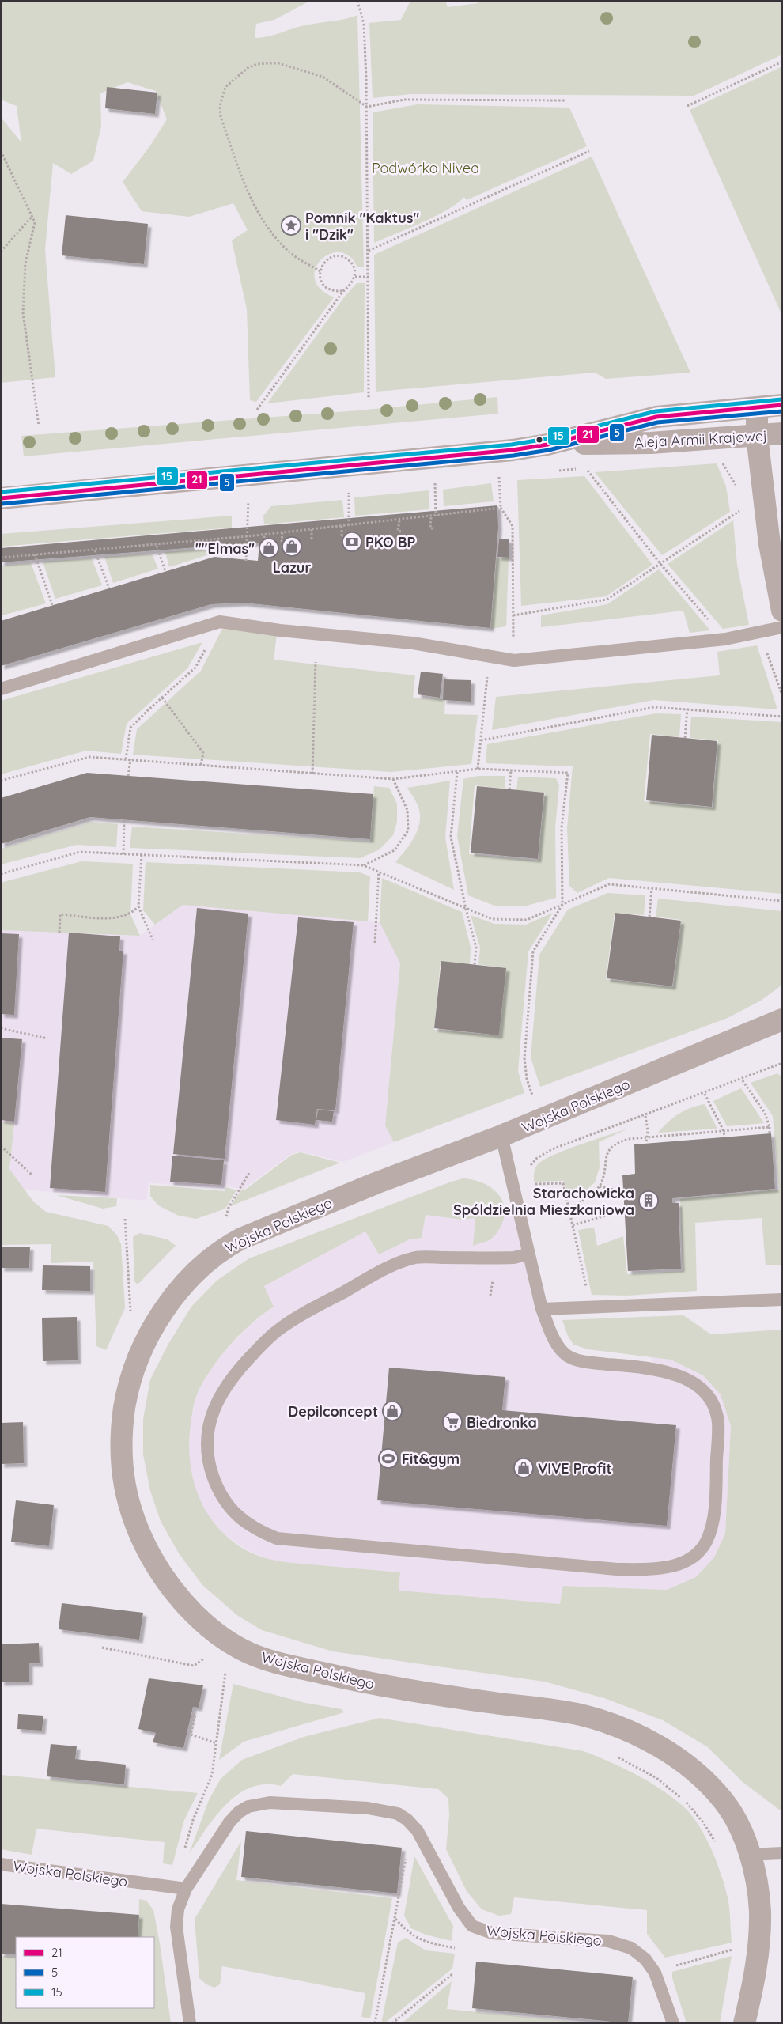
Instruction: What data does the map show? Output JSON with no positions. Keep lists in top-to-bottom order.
{
  "streets": {
    "street": ["Aleja Armii Krajowej", "Wojska Polskiego"]
  },
  "parks": ["Podwórko Nivea"],
  "places": {
    "place": ["Pomnik \"Kaktus\" i \"Dzik\""],
    "bank": ["PKO BP"],
    "shop": [
      "Lazur",
      "\"\"Elmas\"",
      "Depilconcept",
      "VIVE Profit"
    ],
    "building": ["Starachowicka Spóldzielnia Mieszkaniowa"],
    "supermarket": ["Biedronka"],
    "sports": ["Fit&gym"]
  },
  "lines": ["transit line 15", "transit line 21", "transit line 5"],
  "legend": ["21", "5", "15"]
}
